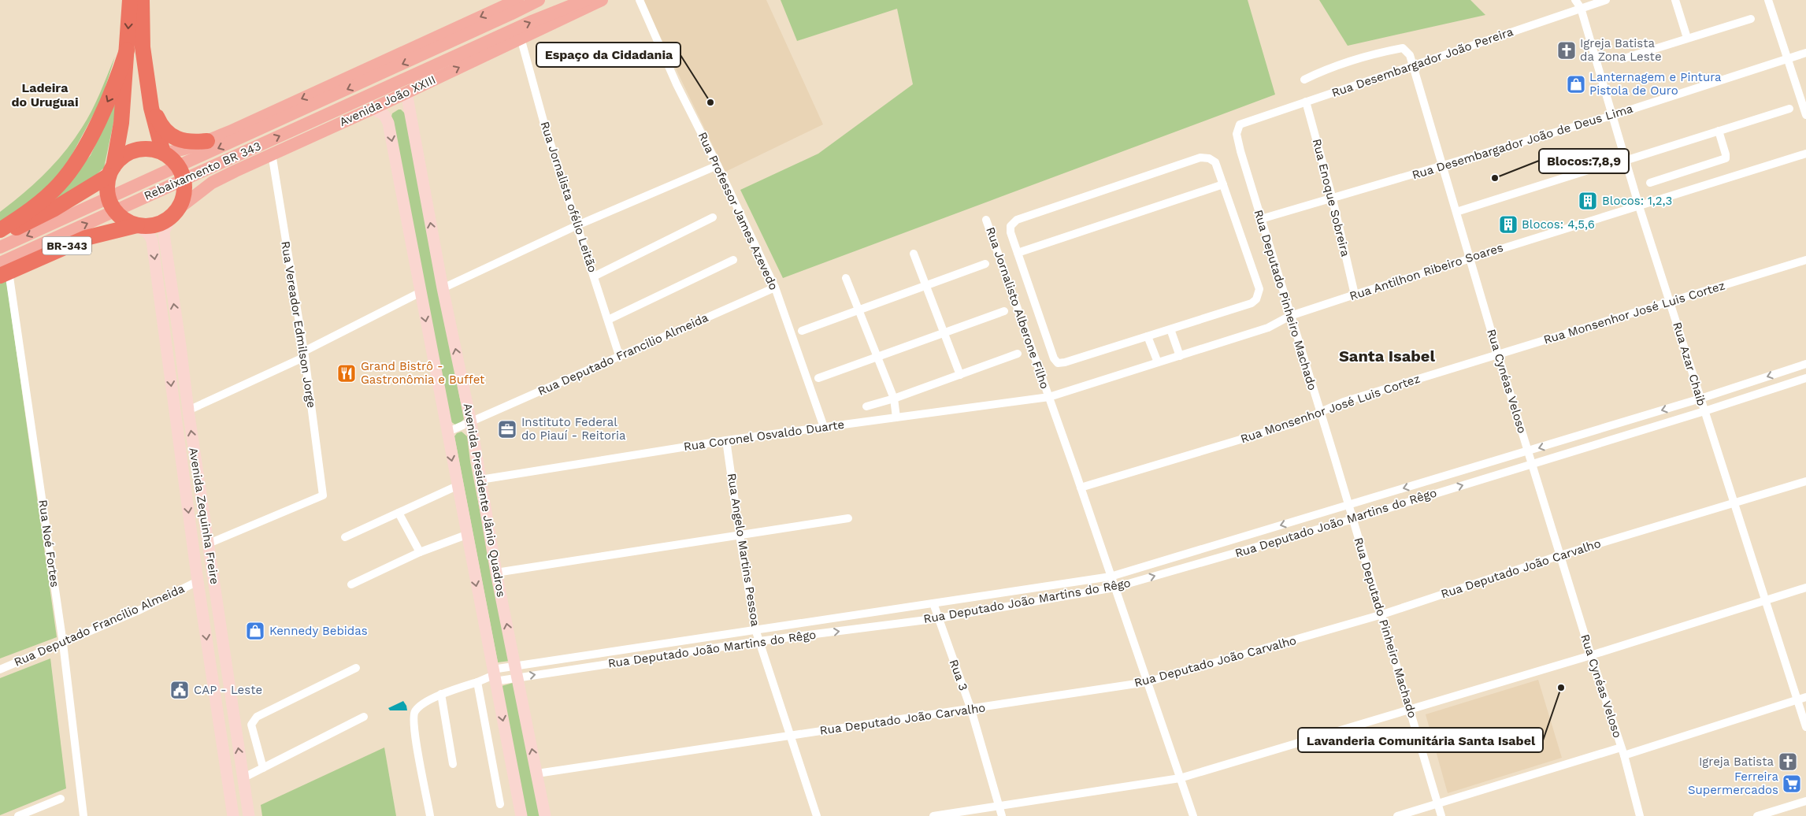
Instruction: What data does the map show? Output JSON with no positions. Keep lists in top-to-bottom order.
{
  "streets": {
    "highway": ["BR-343"],
    "main road": ["Avenida João XXIII", "Rebaixamento BR 343"],
    "street": [
      "Rua Desembargador João Pereira",
      "Rua Desembargador João de Deus Lima",
      "Rua Jornalista ofélio Leitão",
      "Rua Enoque Sobreira",
      "Rua Professor James Azevedo",
      "Rua Antilhon Ribeiro Soares",
      "Rua Deputado Pinheiro Machado",
      "Rua Jornalisto Alberone Filho",
      "Rua Monsenhor José Luis Cortez",
      "Rua Vereador Edmilson Jorge",
      "Rua Deputado Francilio Almeida",
      "Rua Azar Chaib",
      "Rua Cynéas Veloso",
      "Rua Coronel Osvaldo Duarte",
      "Avenida Presidente Jânio Quadros",
      "Avenida Zequinha Freire",
      "Rua Deputado João Martins do Rêgo",
      "Rua Noé Fortes",
      "Rua Angelo Martins Pessoa",
      "Rua Deputado João Carvalho",
      "Rua 3"
    ]
  },
  "crossings": [
    ["Rua Desembargador João Pereira", "Rua Enoque Sobreira"],
    ["Rua Desembargador João Pereira", "Rua Deputado Pinheiro Machado"],
    ["Rua Desembargador João Pereira", "Rua Azar Chaib"],
    ["Rua Desembargador João Pereira", "Rua Cynéas Veloso"],
    ["Avenida João XXIII", "Rebaixamento BR 343"],
    ["Avenida João XXIII", "Rua Jornalista ofélio Leitão"],
    ["Avenida João XXIII", "BR-343"],
    ["Avenida João XXIII", "Rua Vereador Edmilson Jorge"],
    ["Avenida João XXIII", "Avenida Presidente Jânio Quadros"],
    ["Avenida João XXIII", "Avenida Zequinha Freire"],
    ["Rua Desembargador João de Deus Lima", "Rua Enoque Sobreira"],
    ["Rua Desembargador João de Deus Lima", "Rua Deputado Pinheiro Machado"],
    ["Rua Desembargador João de Deus Lima", "Rua Azar Chaib"],
    ["Rua Desembargador João de Deus Lima", "Rua Cynéas Veloso"],
    ["Rebaixamento BR 343", "BR-343"],
    ["Rebaixamento BR 343", "Avenida Presidente Jânio Quadros"],
    ["Rebaixamento BR 343", "Rua Noé Fortes"],
    ["Rua Jornalista ofélio Leitão", "Rua Deputado Francilio Almeida"],
    ["Rua Enoque Sobreira", "Rua Antilhon Ribeiro Soares"],
    ["Rua Professor James Azevedo", "Rua Deputado Francilio Almeida"],
    ["Rua Professor James Azevedo", "Rua Coronel Osvaldo Duarte"],
    ["BR-343", "Avenida Zequinha Freire"],
    ["BR-343", "Rua Noé Fortes"],
    ["Rua Antilhon Ribeiro Soares", "Rua Deputado Pinheiro Machado"],
    ["Rua Antilhon Ribeiro Soares", "Rua Jornalisto Alberone Filho"],
    ["Rua Antilhon Ribeiro Soares", "Rua Azar Chaib"],
    ["Rua Antilhon Ribeiro Soares", "Rua Cynéas Veloso"],
    ["Rua Antilhon Ribeiro Soares", "Rua Coronel Osvaldo Duarte"],
    ["Rua Deputado Pinheiro Machado", "Rua Monsenhor José Luis Cortez"],
    ["Rua Deputado Pinheiro Machado", "Rua Deputado João Martins do Rêgo"],
    ["Rua Deputado Pinheiro Machado", "Rua Deputado João Carvalho"],
    ["Rua Jornalisto Alberone Filho", "Rua Monsenhor José Luis Cortez"],
    ["Rua Jornalisto Alberone Filho", "Rua Coronel Osvaldo Duarte"],
    ["Rua Monsenhor José Luis Cortez", "Rua Azar Chaib"],
    ["Rua Monsenhor José Luis Cortez", "Rua Cynéas Veloso"],
    ["Rua Vereador Edmilson Jorge", "Avenida Zequinha Freire"],
    ["Rua Deputado Francilio Almeida", "Avenida Presidente Jânio Quadros"],
    ["Rua Deputado Francilio Almeida", "Avenida Zequinha Freire"],
    ["Rua Deputado Francilio Almeida", "Rua Noé Fortes"],
    ["Rua Azar Chaib", "Rua Deputado João Martins do Rêgo"],
    ["Rua Azar Chaib", "Rua Deputado João Carvalho"],
    ["Rua Cynéas Veloso", "Rua Deputado João Martins do Rêgo"],
    ["Rua Cynéas Veloso", "Rua Deputado João Carvalho"],
    ["Rua Coronel Osvaldo Duarte", "Avenida Presidente Jânio Quadros"],
    ["Rua Coronel Osvaldo Duarte", "Rua Angelo Martins Pessoa"],
    ["Avenida Presidente Jânio Quadros", "Rua Deputado João Martins do Rêgo"],
    ["Avenida Presidente Jânio Quadros", "Rua Deputado João Carvalho"],
    ["Rua Deputado João Martins do Rêgo", "Rua Angelo Martins Pessoa"],
    ["Rua Deputado João Martins do Rêgo", "Rua 3"],
    ["Rua Angelo Martins Pessoa", "Rua Deputado João Carvalho"],
    ["Rua Deputado João Carvalho", "Rua 3"]
  ],
  "districts": ["Ladeira do Uruguai", "Santa Isabel"],
  "places": {
    "church": ["Igreja Batista da Zona Leste", "Igreja Batista"],
    "shop": ["Lanternagem e Pintura Pistola de Ouro", "Kennedy Bebidas"],
    "other": ["Espaço da Cidadania", "Blocos:7,8,9", "Lavanderia Comunitária Santa Isabel"],
    "building": ["Blocos: 1,2,3", "Blocos: 4,5,6"],
    "restaurant": ["Grand Bistrô - Gastronômia e Buffet"],
    "office": ["Instituto Federal do Piauí - Reitoria"],
    "public building": ["CAP - Leste"],
    "supermarket": ["Ferreira Supermercados"]
  }
}
